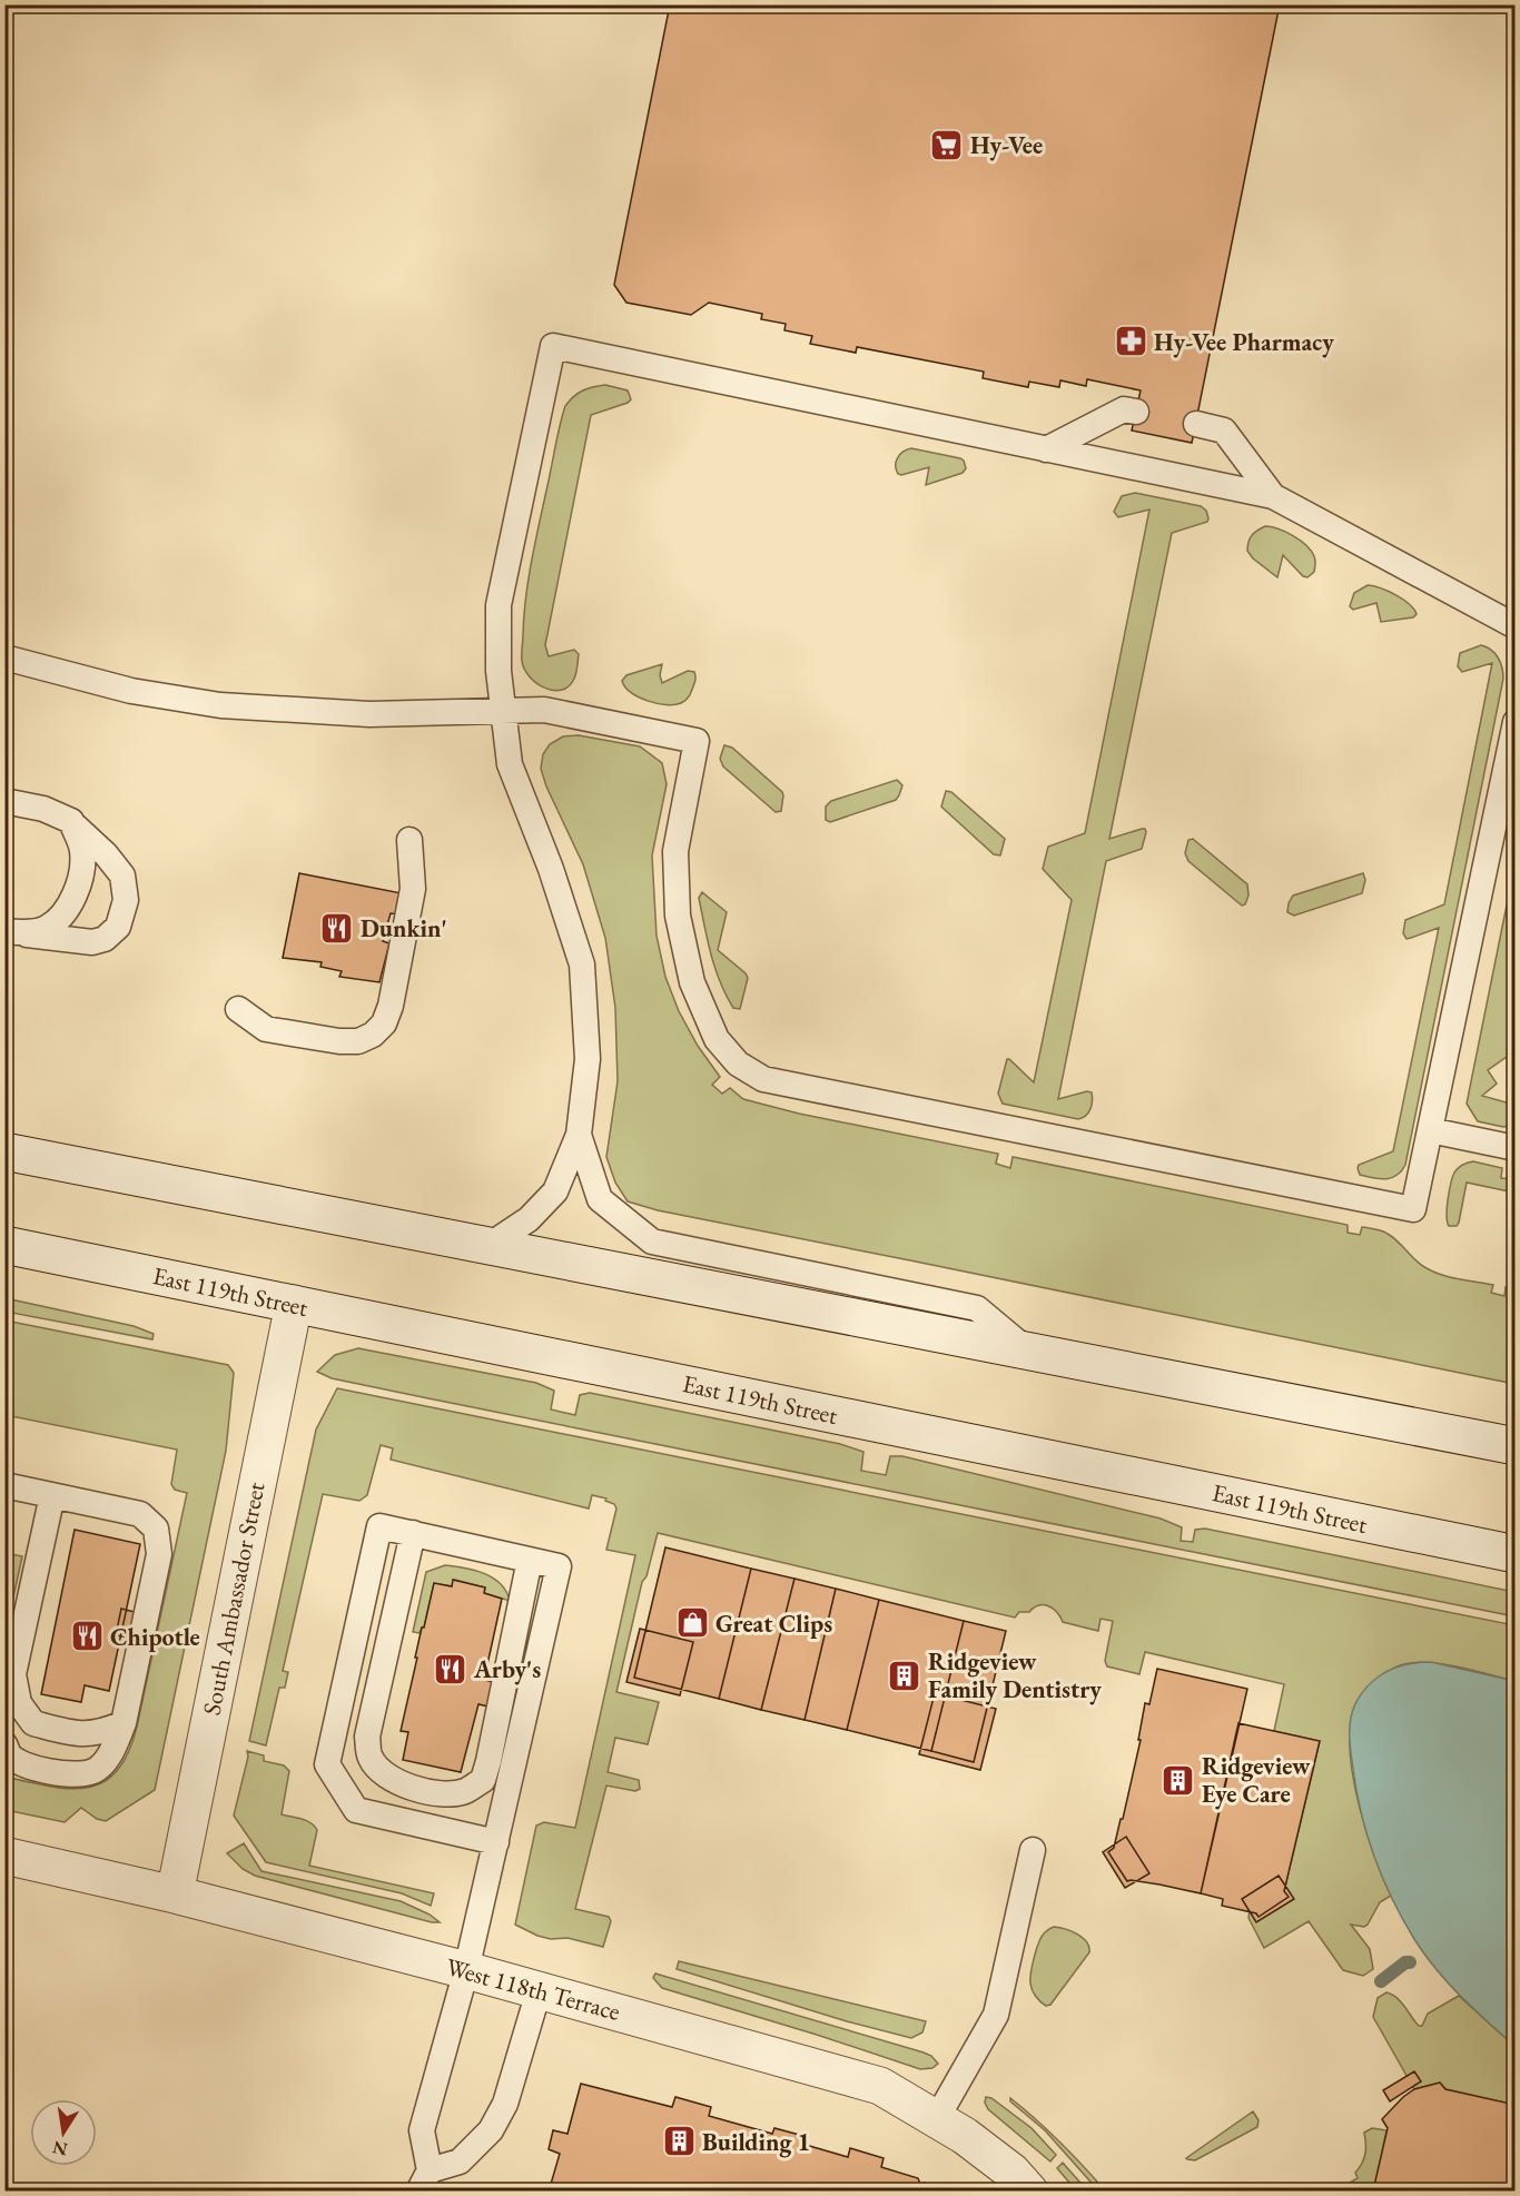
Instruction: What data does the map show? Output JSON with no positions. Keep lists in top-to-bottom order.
{
  "streets": {
    "main road": ["East 119th Street", "South Ambassador Street", "West 118th Terrace"]
  },
  "crossings": [
    ["East 119th Street", "South Ambassador Street"],
    ["South Ambassador Street", "West 118th Terrace"]
  ],
  "places": {
    "supermarket": ["Hy-Vee"],
    "pharmacy": ["Hy-Vee Pharmacy"],
    "restaurant": ["Dunkin'", "Chipotle", "Arby's"],
    "shop": ["Great Clips"],
    "building": ["Ridgeview Family Dentistry", "Ridgeview Eye Care", "Building 1"]
  },
  "north": "bottom"
}
